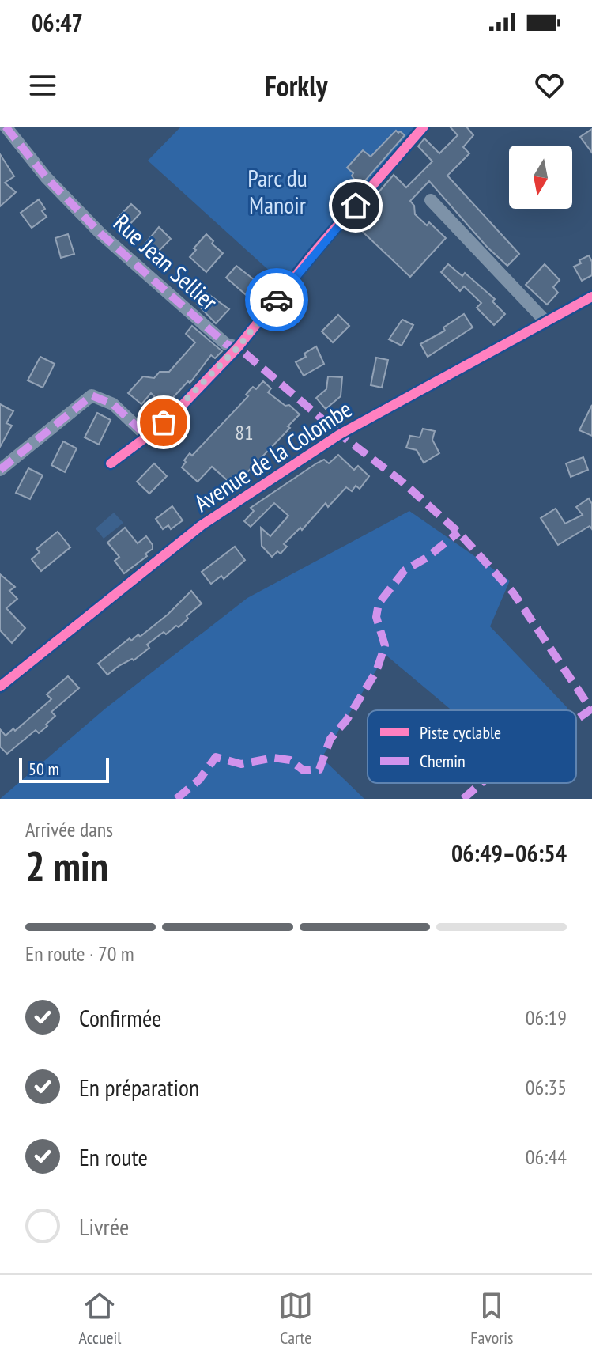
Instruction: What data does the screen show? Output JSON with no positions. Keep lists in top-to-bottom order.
{
  "streets": {
    "street": ["Rue Jean Sellier", "Avenue de la Colombe"]
  },
  "parks": ["Parc du Manoir"],
  "house_numbers": ["81"],
  "legend": ["Piste cyclable", "Chemin"],
  "scale_bar": "50 m",
  "north": "bottom",
  "page": {
    "status": "06:47",
    "header": "Forkly",
    "scale": "50 m",
    "heading": ["2 min", "Arrivée dans", "06:49–06:54"],
    "bar": "En route · 70 m",
    "list": [
      ["Confirmée", "06:19"],
      ["En préparation", "06:35"],
      ["En route", "06:44"],
      "Livrée"
    ],
    "tabs": ["Accueil", "Carte", "Favoris"]
  }
}
